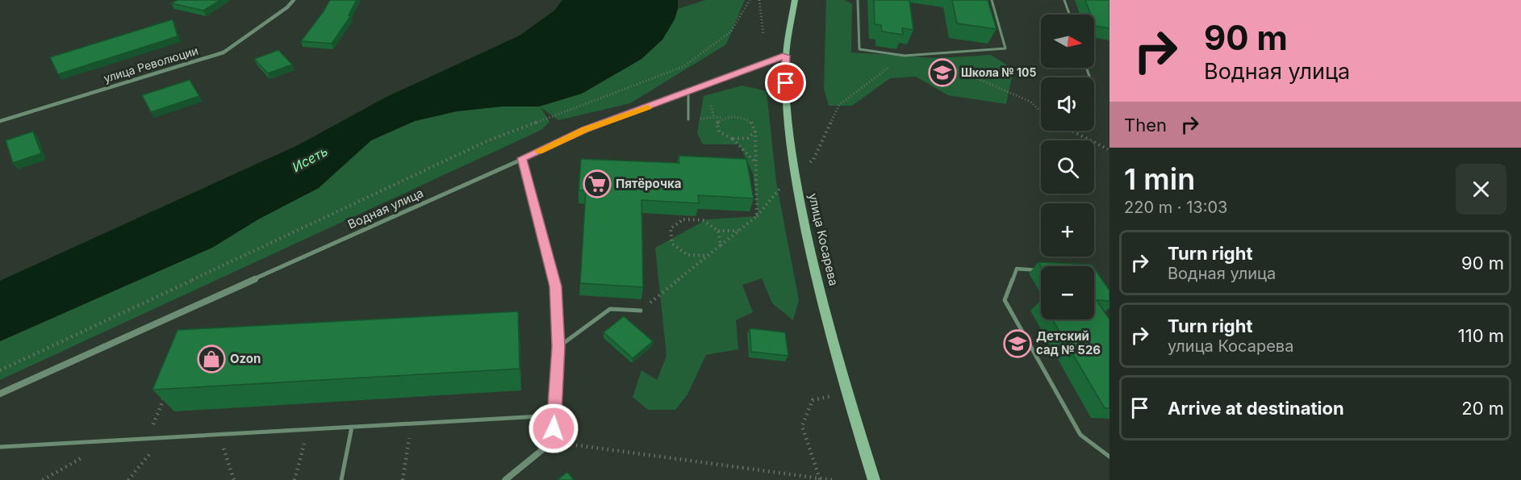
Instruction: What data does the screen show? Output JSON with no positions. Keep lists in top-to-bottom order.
{
  "streets": {
    "street": ["улица Революции", "Водная улица", "улица Косарева"]
  },
  "crossings": [
    ["Водная улица", "улица Косарева"]
  ],
  "water": ["Исеть"],
  "places": {
    "school or university": ["Школа № 105", "Детcкий сад № 526"],
    "supermarket": ["Пятёрочка"],
    "shop": ["Ozon"]
  },
  "north": "right",
  "page": {
    "turn": ["90 m", "Водная улица"],
    "map_buttons": ["+", "−"],
    "then": "Then",
    "heading": ["1 min", "220 m · 13:03"],
    "list": [
      {
        "name": "Turn right",
        "note": "Водная улица",
        "value": "90 m"
      },
      {
        "name": "Turn right",
        "note": "улица Косарева",
        "value": "110 m"
      },
      {
        "name": "Arrive at destination",
        "value": "20 m"
      }
    ]
  }
}
